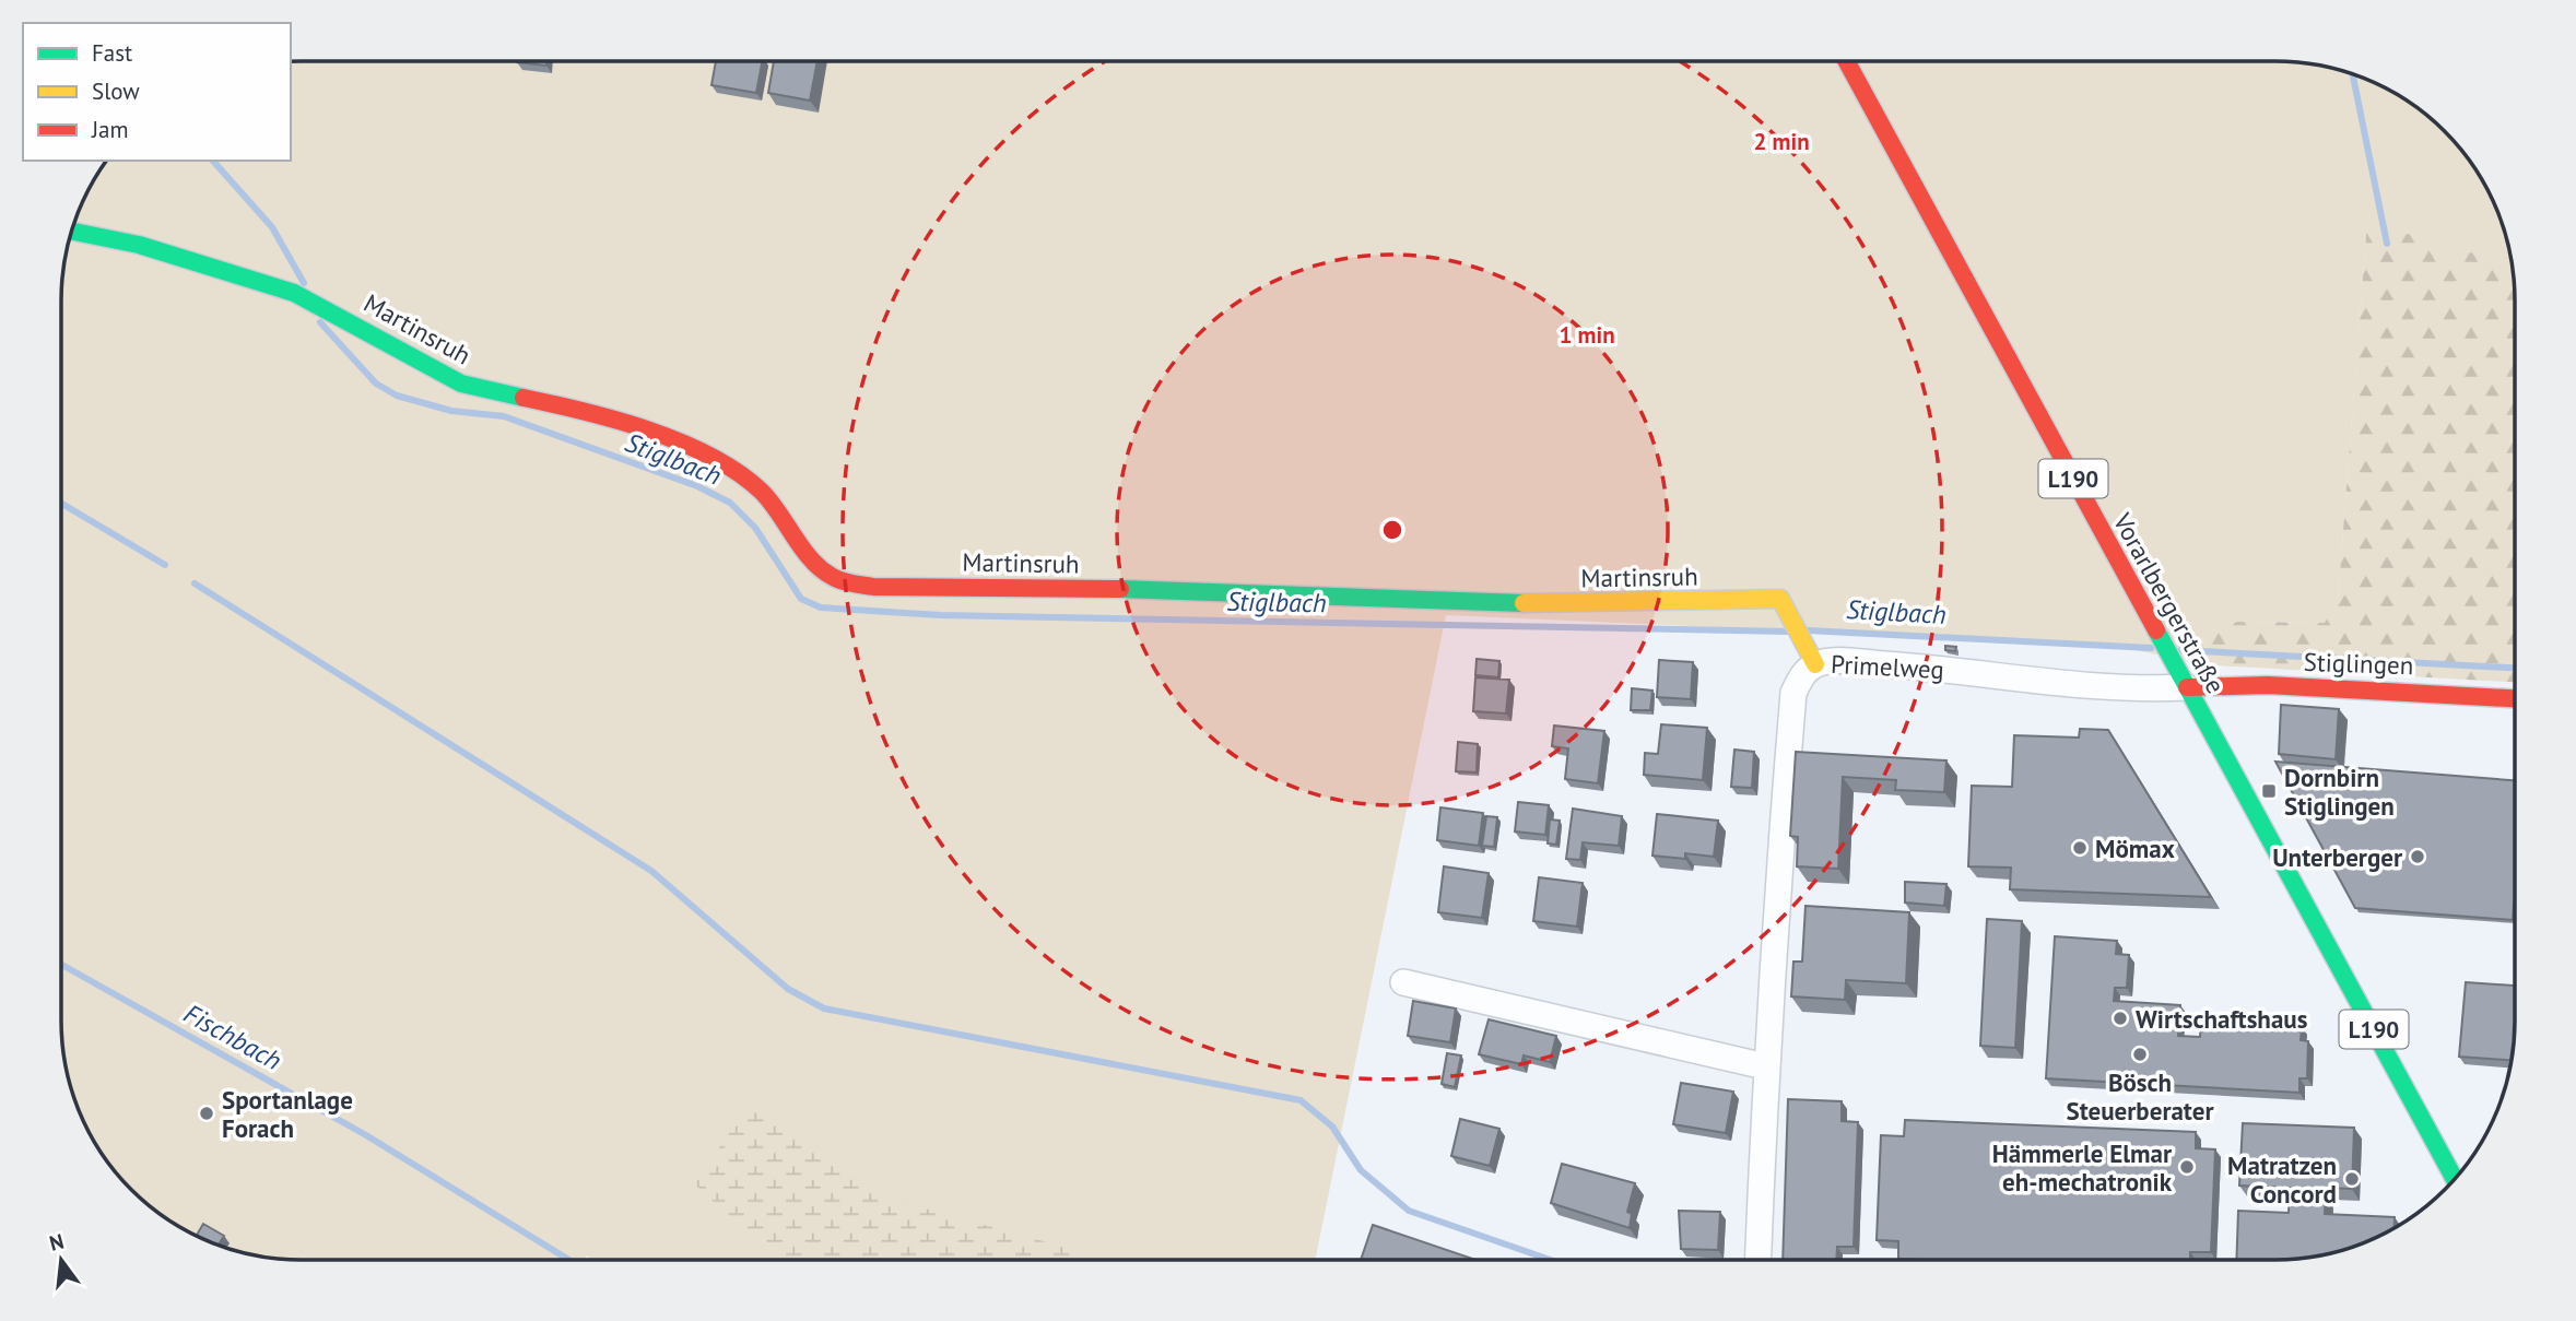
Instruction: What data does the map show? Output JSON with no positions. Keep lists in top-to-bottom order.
{
  "streets": {
    "street": [
      "Martinsruh",
      "L190",
      "Vorarlbergerstraße",
      "Stiglingen",
      "Primelweg"
    ]
  },
  "crossings": [
    ["Martinsruh", "Primelweg"],
    ["Vorarlbergerstraße", "Stiglingen"],
    ["Vorarlbergerstraße", "Primelweg"],
    ["Stiglingen", "Primelweg"]
  ],
  "water": ["Stiglbach", "Fischbach"],
  "places": {
    "transit": ["Dornbirn Stiglingen"],
    "other": [
      "Mömax",
      "Unterberger",
      "Wirtschaftshaus",
      "Bösch Steuerberater",
      "Sportanlage Forach",
      "Hämmerle Elmar eh-mechatronik",
      "Matratzen Concord"
    ]
  },
  "legend": ["Fast", "Slow", "Jam"],
  "north": "top",
  "rings": ["2 min", "1 min"]
}
